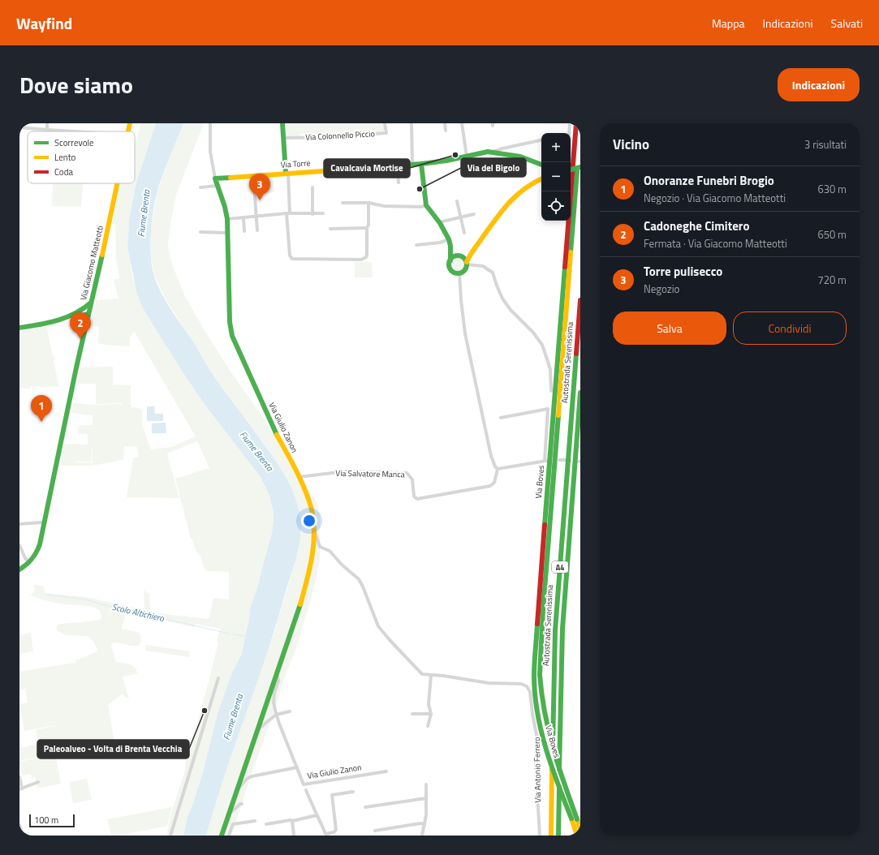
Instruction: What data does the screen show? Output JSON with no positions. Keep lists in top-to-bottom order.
{
  "streets": {
    "main road": [
      "Via Torre",
      "Via Giacomo Matteotti",
      "Autostrada Serenissima",
      "Via Giulio Zanon",
      "Via Boves",
      "A4"
    ],
    "street": ["Via Colonnello Piccio", "Via Salvatore Manca", "Via Antonio Ferrero"]
  },
  "crossings": [
    ["Via Torre", "Via Giulio Zanon"],
    ["Via Giulio Zanon", "Via Salvatore Manca"],
    ["Via Giulio Zanon", "Via Antonio Ferrero"]
  ],
  "water": ["Fiume Brenta", "Scolo Altichiero"],
  "places": ["Cavalcavia Mortise", "Via del Bigolo", "Paleoalveo - Volta di Brenta Vecchia"],
  "legend": ["Scorrevole", "Lento", "Coda"],
  "scale_bar": "100 m",
  "page": {
    "header": "Wayfind",
    "nav": ["Mappa", "Indicazioni", "Salvati"],
    "title": "Dove siamo",
    "buttons": [
      "Indicazioni",
      ["Salva", "Condividi"]
    ],
    "heading": ["Vicino", "3 risultati"],
    "map_buttons": ["+", "−"],
    "list": [
      {
        "mark": "1",
        "name": "Onoranze Funebri Brogio",
        "note": "Negozio · Via Giacomo Matteotti",
        "value": "630 m"
      },
      {
        "mark": "2",
        "name": "Cadoneghe Cimitero",
        "note": "Fermata · Via Giacomo Matteotti",
        "value": "650 m"
      },
      {
        "mark": "3",
        "name": "Torre pulisecco",
        "note": "Negozio",
        "value": "720 m"
      }
    ],
    "pins": ["3", "2", "1"],
    "scale": "100 m"
  }
}
